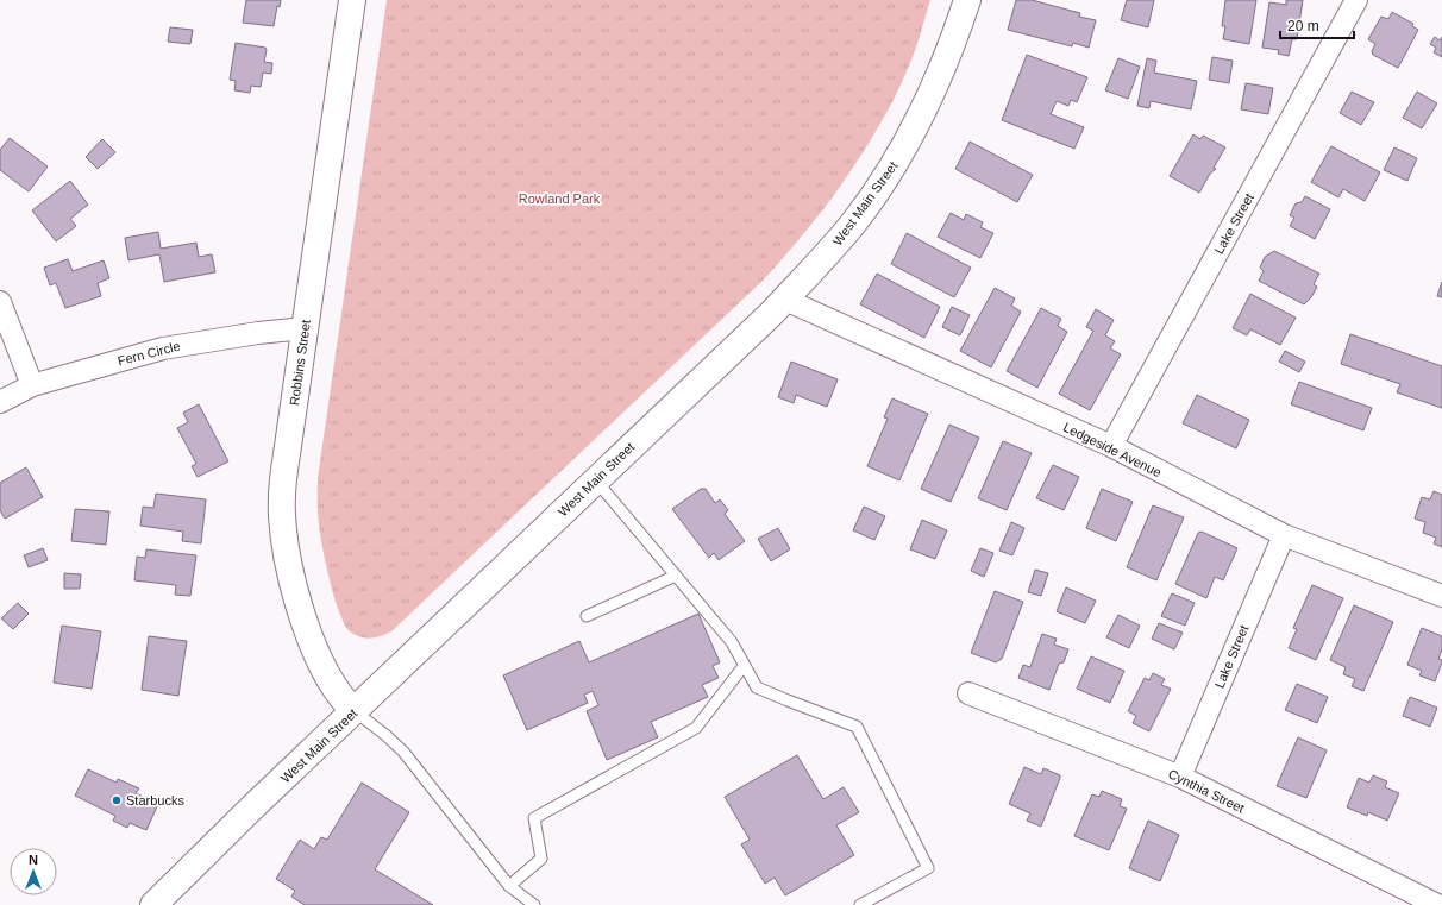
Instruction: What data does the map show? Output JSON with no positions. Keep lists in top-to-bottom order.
{
  "streets": {
    "main road": ["West Main Street", "Robbins Street"],
    "street": [
      "Lake Street",
      "Fern Circle",
      "Ledgeside Avenue",
      "Cynthia Street"
    ]
  },
  "crossings": [
    ["West Main Street", "Robbins Street"],
    ["West Main Street", "Ledgeside Avenue"],
    ["Lake Street", "Ledgeside Avenue"],
    ["Lake Street", "Cynthia Street"],
    ["Fern Circle", "Robbins Street"]
  ],
  "parks": ["Rowland Park"],
  "places": ["Starbucks"],
  "scale_bar": "20 m",
  "north": "top"
}
